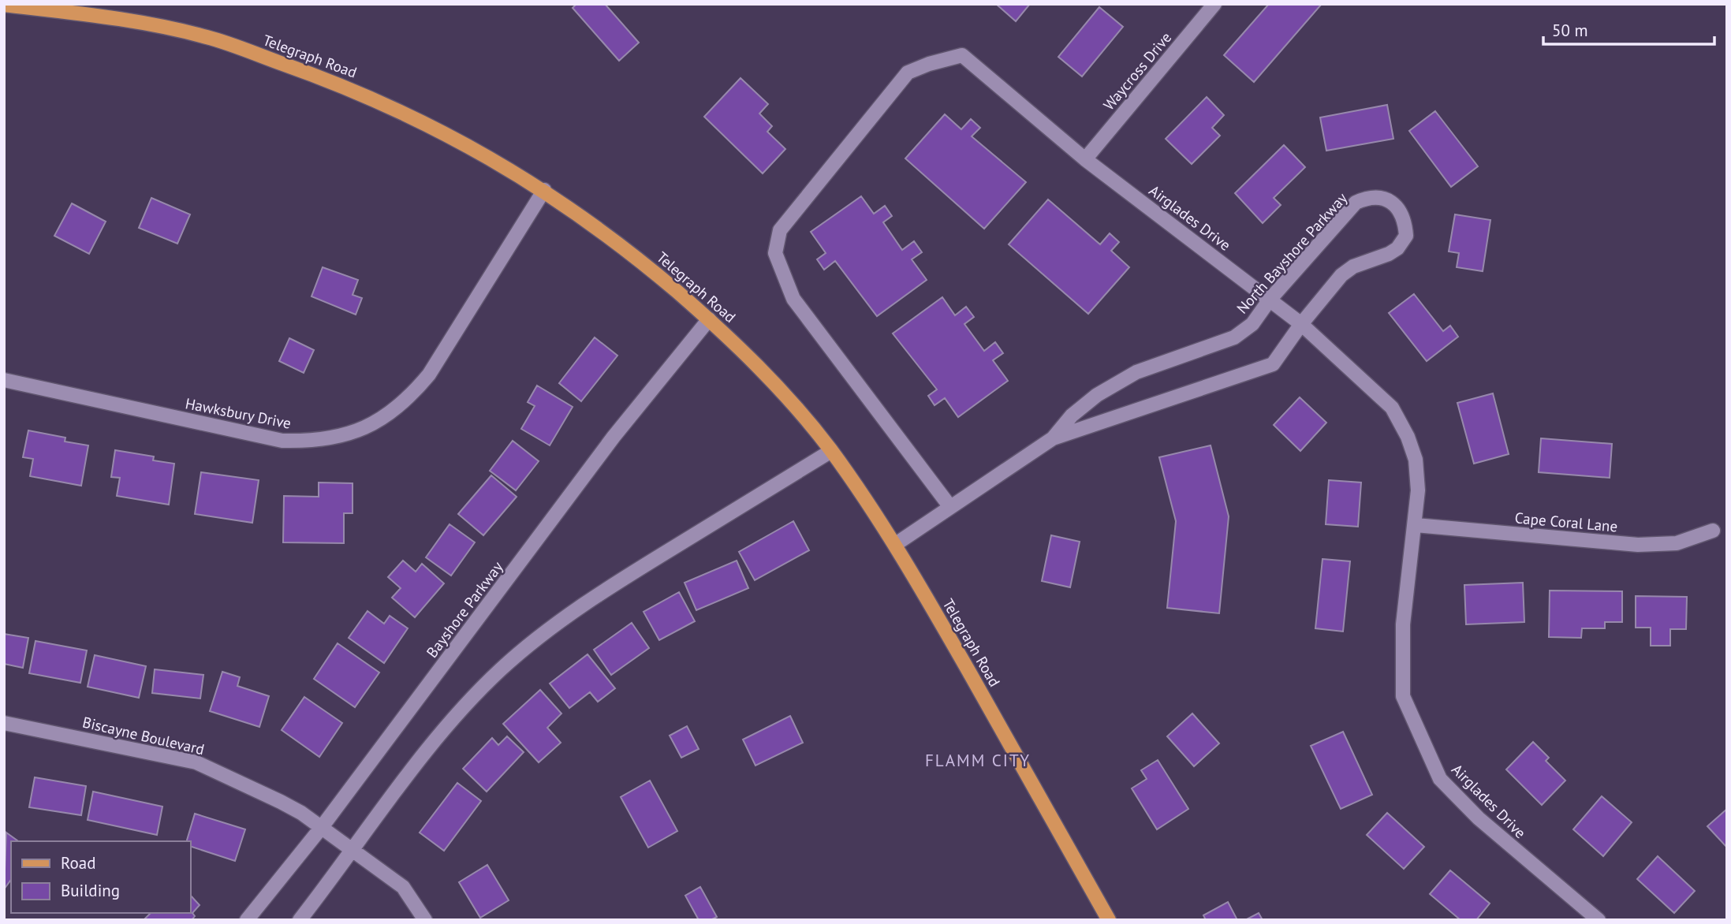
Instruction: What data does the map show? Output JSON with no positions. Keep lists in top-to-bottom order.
{
  "streets": {
    "main road": ["Telegraph Road"],
    "street": [
      "Waycross Drive",
      "Airglades Drive",
      "North Bayshore Parkway",
      "Hawksbury Drive",
      "Cape Coral Lane",
      "Bayshore Parkway",
      "Biscayne Boulevard"
    ]
  },
  "crossings": [
    ["Telegraph Road", "North Bayshore Parkway"],
    ["Telegraph Road", "Hawksbury Drive"],
    ["Telegraph Road", "Bayshore Parkway"],
    ["Waycross Drive", "Airglades Drive"],
    ["Airglades Drive", "North Bayshore Parkway"],
    ["Airglades Drive", "Cape Coral Lane"],
    ["Bayshore Parkway", "Biscayne Boulevard"]
  ],
  "districts": ["FLAMM CITY"],
  "legend": ["Road", "Building"],
  "scale_bar": "50 m"
}
